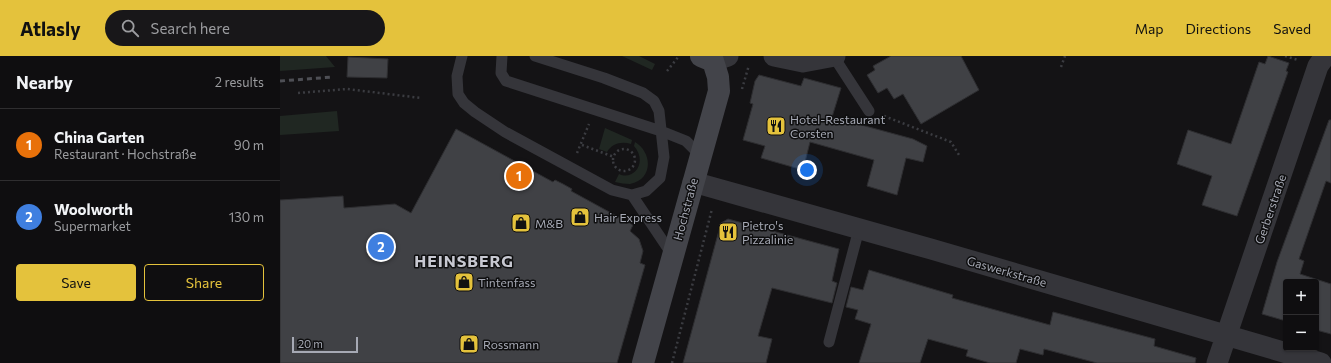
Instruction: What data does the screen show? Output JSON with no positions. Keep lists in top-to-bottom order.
{
  "streets": {
    "street": ["Hochstraße", "Gerberstraße", "Gaswerkstraße"]
  },
  "crossings": [
    ["Hochstraße", "Gaswerkstraße"],
    ["Gerberstraße", "Gaswerkstraße"]
  ],
  "districts": ["HEINSBERG"],
  "places": {
    "restaurant": ["Hotel-Restaurant Corsten", "Pietro's Pizzalinie"],
    "shop": [
      "Hair Express",
      "M&B",
      "Tintenfass",
      "Rossmann"
    ]
  },
  "scale_bar": "20 m",
  "page": {
    "header": "Atlasly",
    "search": "Search here",
    "nav": ["Map", "Directions", "Saved"],
    "heading": ["Nearby", "2 results"],
    "list": [
      {
        "mark": "1",
        "name": "China Garten",
        "note": "Restaurant · Hochstraße",
        "value": "90 m"
      },
      {
        "mark": "2",
        "name": "Woolworth",
        "note": "Supermarket",
        "value": "130 m"
      }
    ],
    "pins": ["1", "2"],
    "buttons": ["Save", "Share"],
    "map_buttons": ["+", "−"],
    "scale": "20 m"
  }
}
